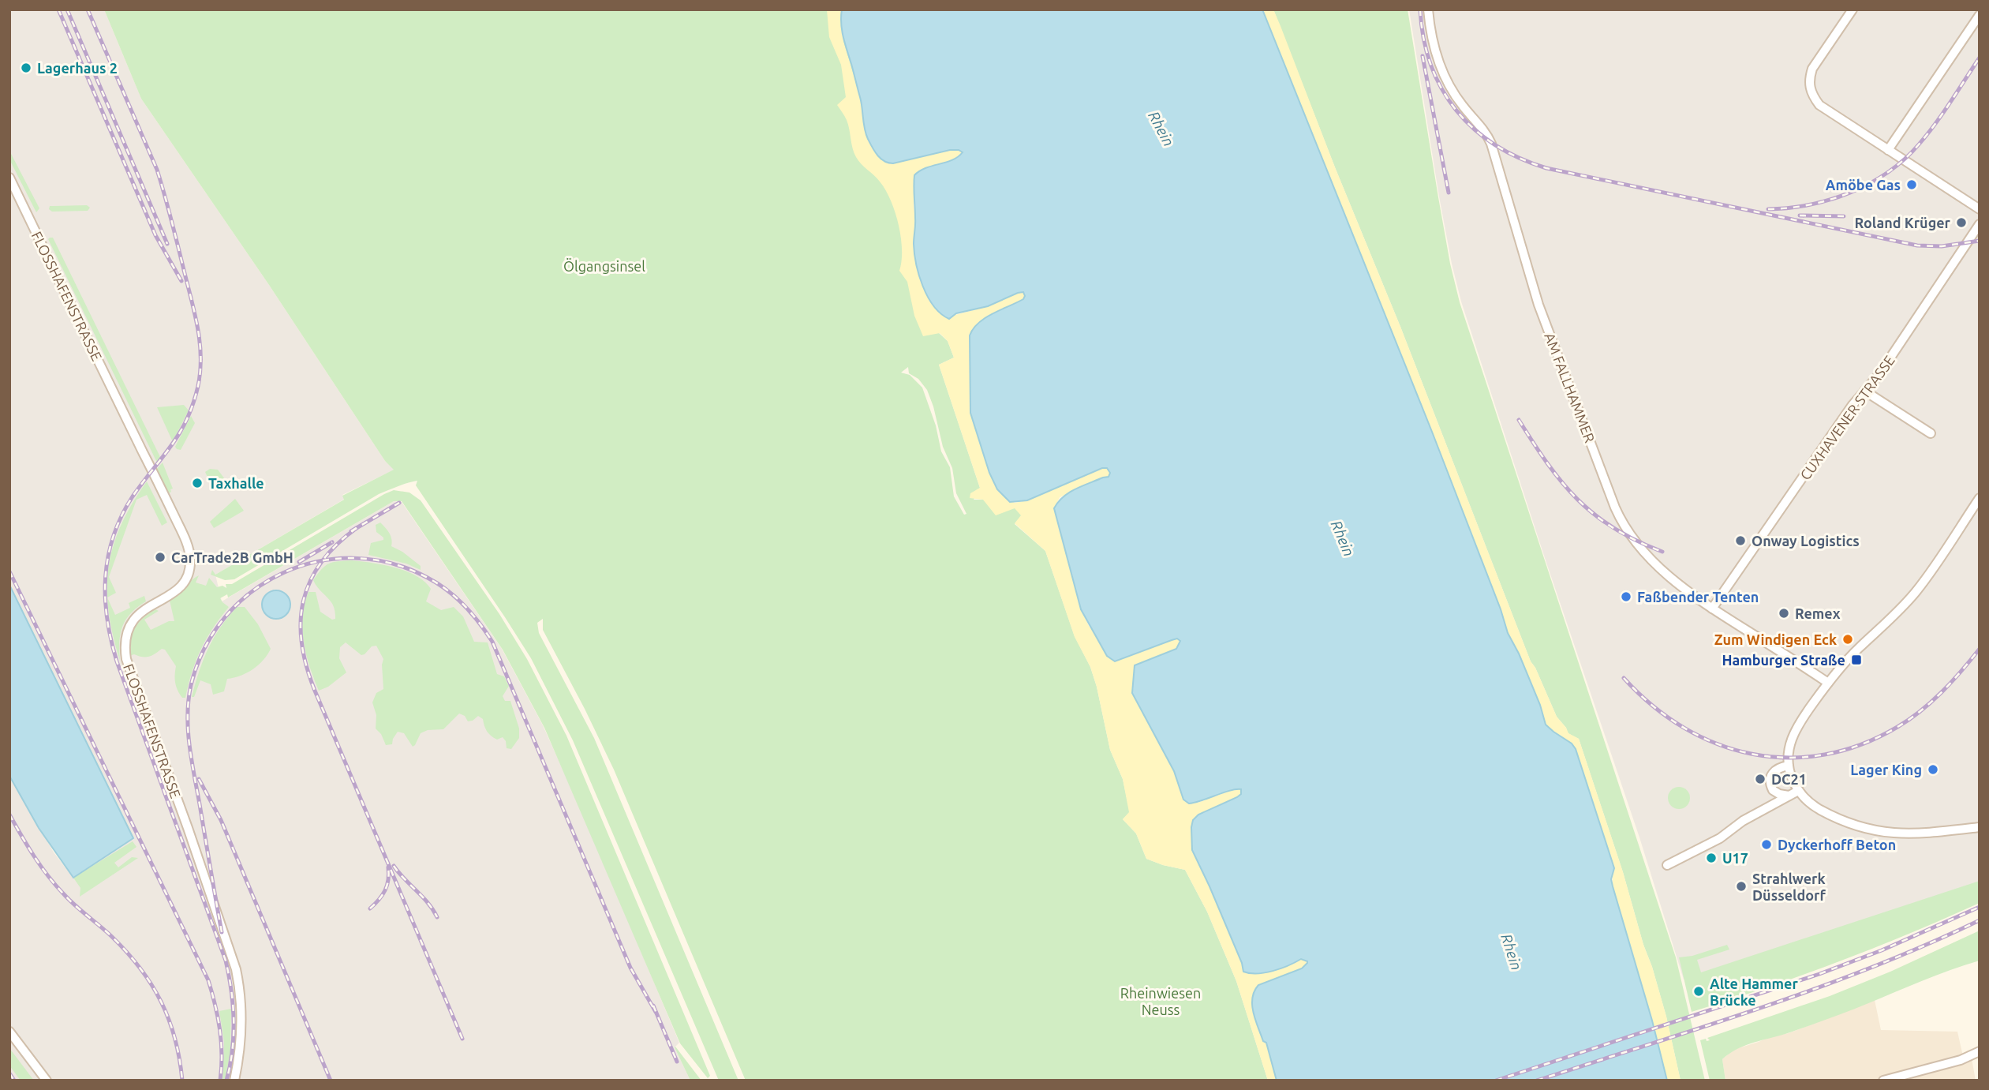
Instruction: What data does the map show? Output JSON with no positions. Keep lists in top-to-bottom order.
{
  "streets": {
    "street": ["FLOSSHAFENSTRASSE", "AM FALLHAMMER", "CUXHAVENER STRASSE"]
  },
  "crossings": [
    ["AM FALLHAMMER", "CUXHAVENER STRASSE"]
  ],
  "water": ["Rhein"],
  "parks": ["Ölgangsinsel", "Rheinwiesen Neuss"],
  "places": {
    "other": [
      "Lagerhaus 2",
      "Amöbe Gas",
      "Roland Krüger",
      "Taxhalle",
      "Onway Logistics",
      "CarTrade2B GmbH",
      "Faßbender Tenten",
      "Remex",
      "Zum Windigen Eck",
      "Lager King",
      "DC21",
      "Dyckerhoff Beton",
      "U17",
      "Strahlwerk Düsseldorf",
      "Alte Hammer Brücke"
    ],
    "transit": ["Hamburger Straße"]
  }
}
